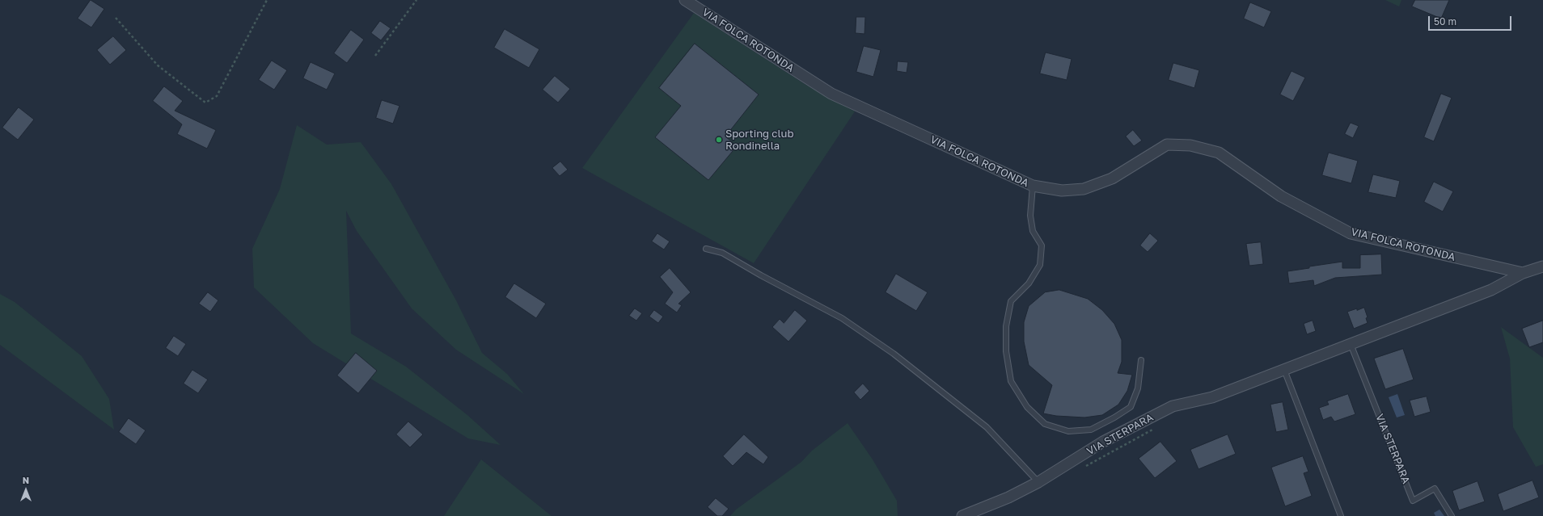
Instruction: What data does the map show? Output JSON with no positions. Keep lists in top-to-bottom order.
{
  "streets": {
    "street": ["VIA FOLCA ROTONDA", "VIA STERPARA"]
  },
  "crossings": [
    ["VIA FOLCA ROTONDA", "VIA STERPARA"]
  ],
  "places": ["Sporting club Rondinella"],
  "scale_bar": "50 m",
  "north": "top"
}
